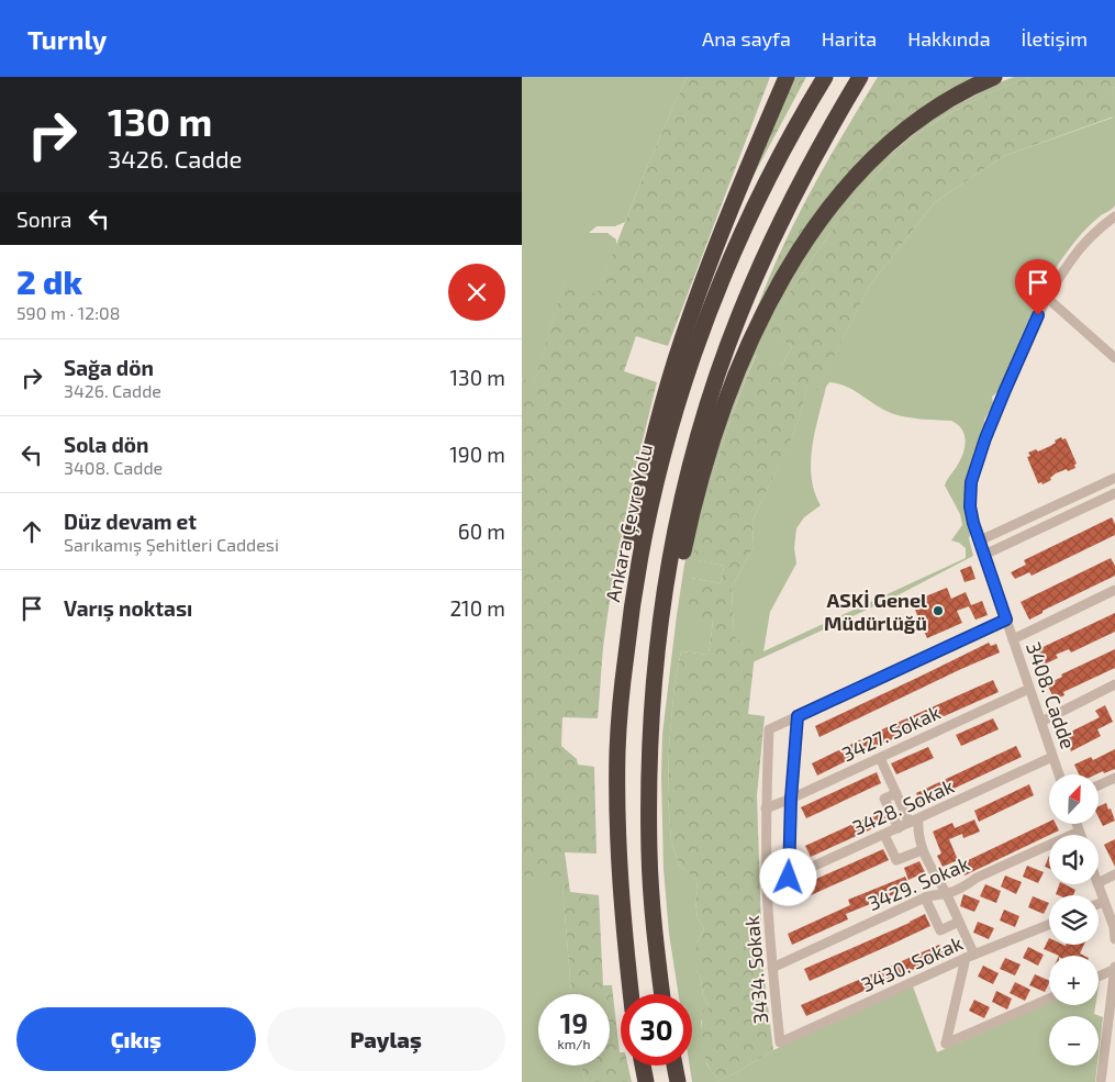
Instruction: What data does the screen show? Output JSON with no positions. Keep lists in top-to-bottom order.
{
  "streets": {
    "highway": ["Ankara Çevre Yolu"],
    "street": [
      "3408. Cadde",
      "3427. Sokak",
      "3428. Sokak",
      "3429. Sokak",
      "3430. Sokak",
      "3434. Sokak"
    ]
  },
  "crossings": [
    ["3408. Cadde", "3427. Sokak"],
    ["3408. Cadde", "3428. Sokak"],
    ["3427. Sokak", "3434. Sokak"],
    ["3428. Sokak", "3434. Sokak"],
    ["3429. Sokak", "3434. Sokak"],
    ["3430. Sokak", "3434. Sokak"]
  ],
  "places": ["ASKİ Genel Müdürlüğü"],
  "north": "top right",
  "page": {
    "header": "Turnly",
    "nav": [
      "Ana sayfa",
      "Harita",
      "Hakkında",
      "İletişim"
    ],
    "turn": ["130 m", "3426. Cadde"],
    "then": "Sonra",
    "heading": ["2 dk", "590 m · 12:08"],
    "list": [
      {
        "name": "Sağa dön",
        "note": "3426. Cadde",
        "value": "130 m"
      },
      {
        "name": "Sola dön",
        "note": "3408. Cadde",
        "value": "190 m"
      },
      {
        "name": "Düz devam et",
        "note": "Sarıkamış Şehitleri Caddesi",
        "value": "60 m"
      },
      {
        "name": "Varış noktası",
        "value": "210 m"
      }
    ],
    "map_buttons": ["+", "−"],
    "speed": "19 km/h",
    "limit": "30",
    "buttons": ["Çıkış", "Paylaş"]
  }
}
